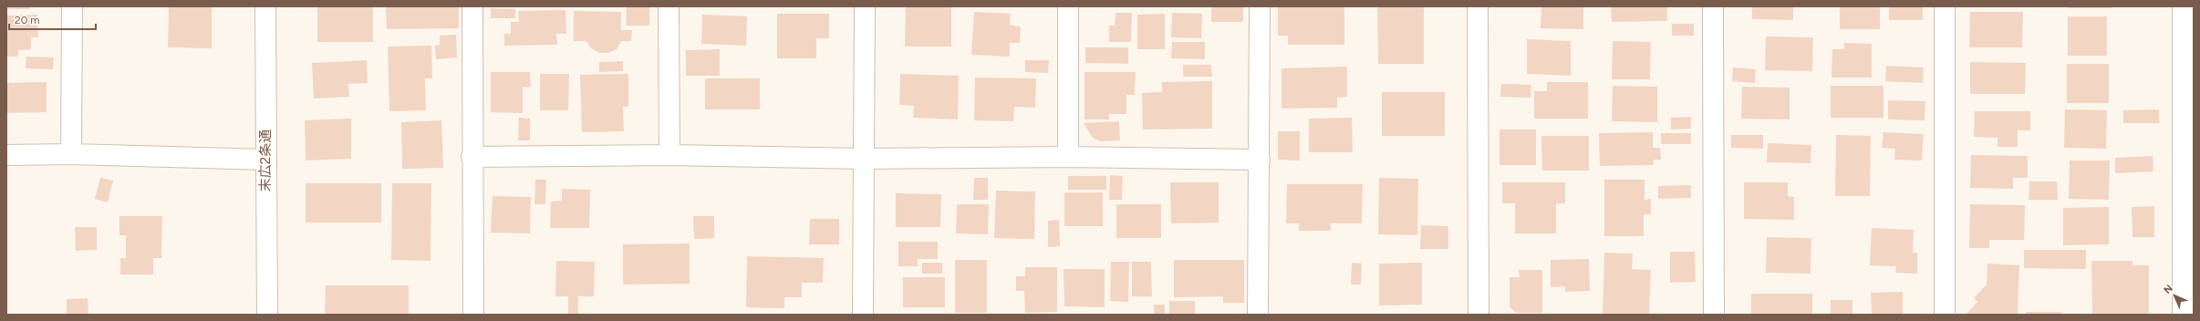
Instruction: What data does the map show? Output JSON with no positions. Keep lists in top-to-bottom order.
{
  "streets": {
    "street": ["末広2条通"]
  },
  "scale_bar": "20 m",
  "north": "top left"
}
